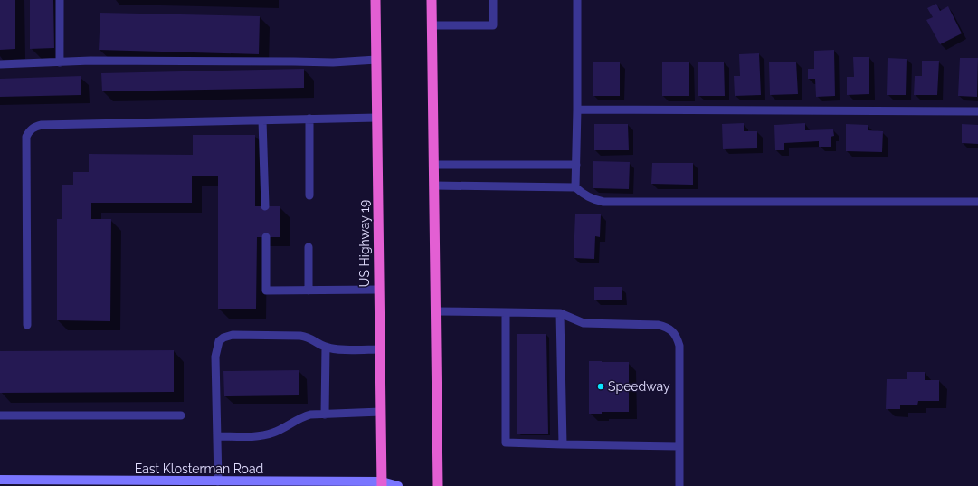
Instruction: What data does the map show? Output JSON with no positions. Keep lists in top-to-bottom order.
{
  "streets": {
    "highway": ["US Highway 19"],
    "main road": ["East Klosterman Road"]
  },
  "crossings": [
    ["US Highway 19", "East Klosterman Road"]
  ],
  "places": ["Speedway"]
}
